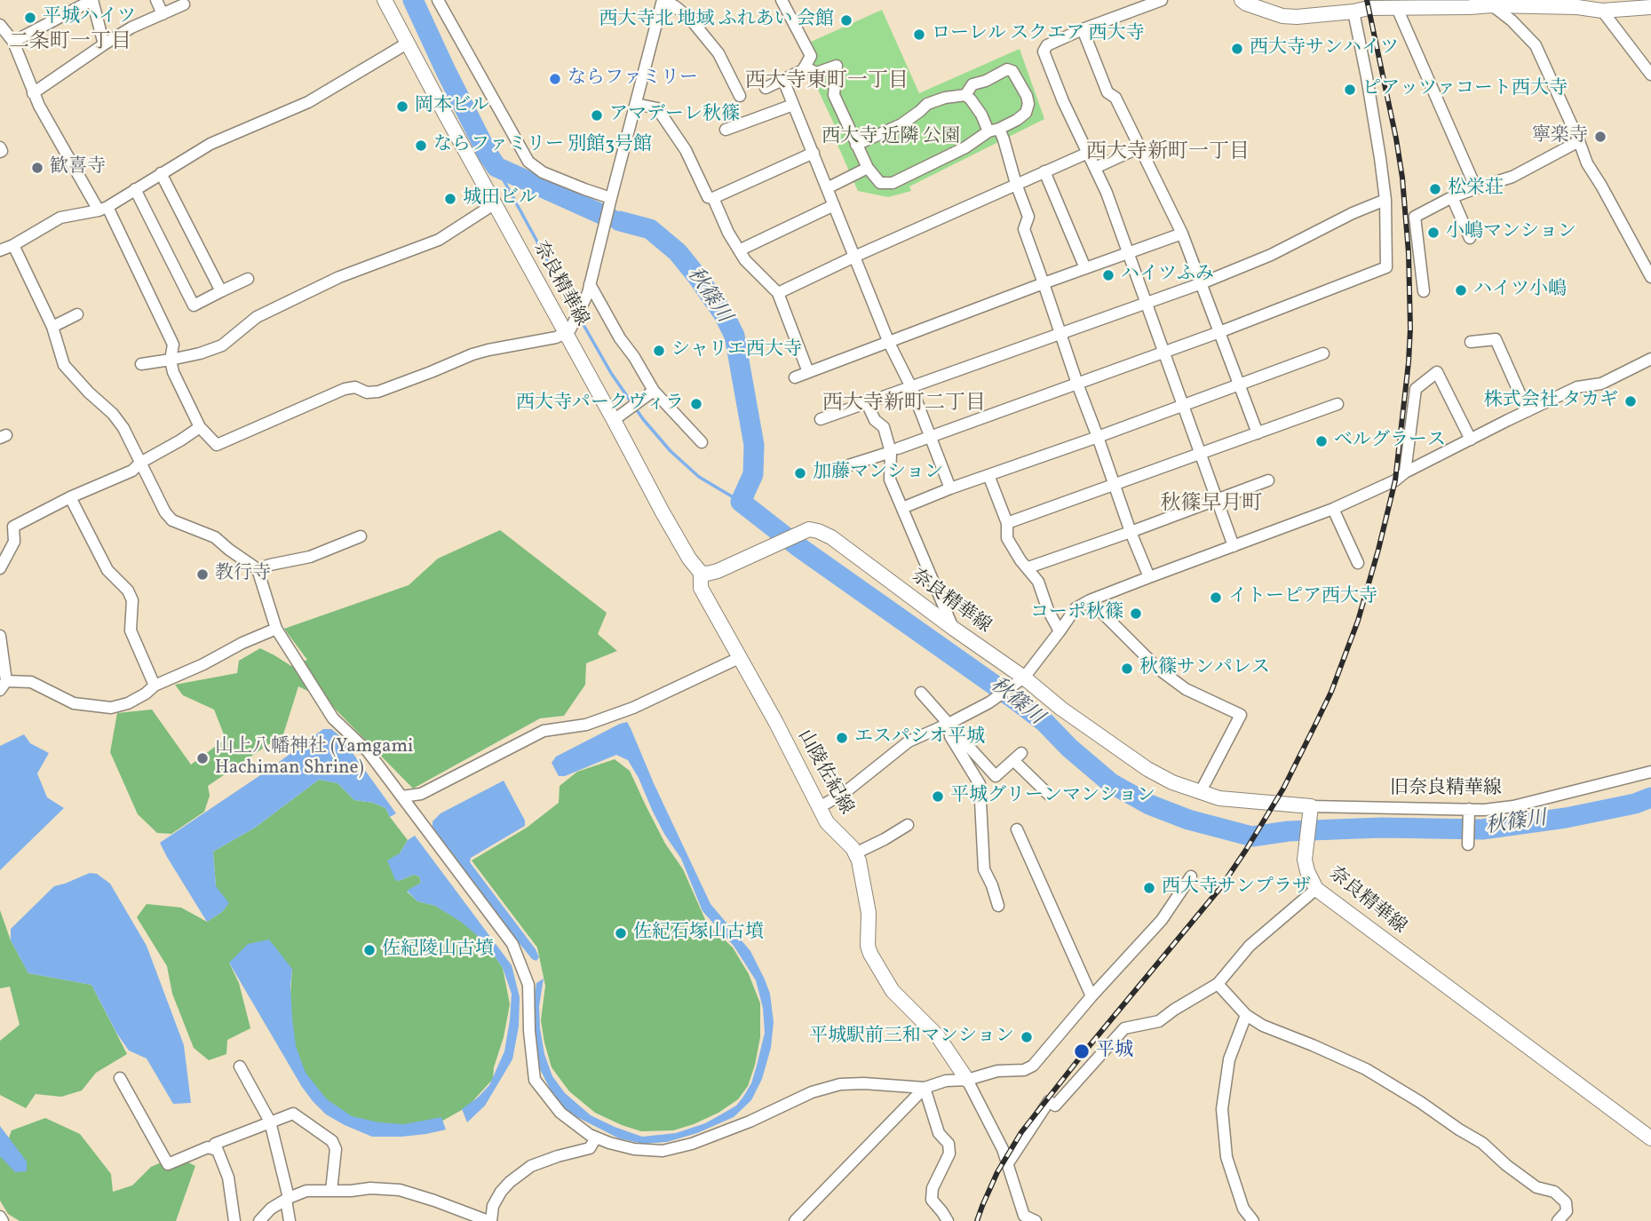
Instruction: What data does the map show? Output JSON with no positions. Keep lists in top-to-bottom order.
{
  "streets": {
    "main road": ["奈良精華線", "山陵佐紀線"],
    "street": ["旧奈良精華線"]
  },
  "crossings": [
    ["奈良精華線", "山陵佐紀線"],
    ["奈良精華線", "旧奈良精華線"]
  ],
  "districts": [
    "二条町一丁目",
    "西大寺東町一丁目",
    "西大寺新町一丁目",
    "西大寺新町二丁目",
    "秋篠早月町"
  ],
  "water": ["秋篠川"],
  "parks": ["西大寺 近隣 公園"],
  "places": [
    "平城ハイツ",
    "西大寺北 地域 ふれあい 会館",
    "ローレル スクエア 西大寺",
    "西大寺サンハイツ",
    "ならファミリー",
    "ピアッツァコート西大寺",
    "岡本ビル",
    "アマデーレ秋篠",
    "寧楽寺",
    "ならファミリー 別館3号館",
    "歓喜寺",
    "松栄荘",
    "城田ビル",
    "小嶋マンション",
    "ハイツふみ",
    "ハイツ小嶋",
    "シャリエ西大寺",
    "株式会社 タカギ",
    "西大寺パークヴィラ",
    "ベルグラース",
    "加藤マンション",
    "教行寺",
    "イトーピア西大寺",
    "コーポ秋篠",
    "秋篠サンパレス",
    "エスパシオ平城",
    "山上八幡神社 (Yamgami Hachiman Shrine)",
    "平城グリーンマンション",
    "西大寺サンプラザ",
    "佐紀石塚山古墳",
    "佐紀陵山古墳",
    "平城駅前三和マンション",
    "平城"
  ]
}
